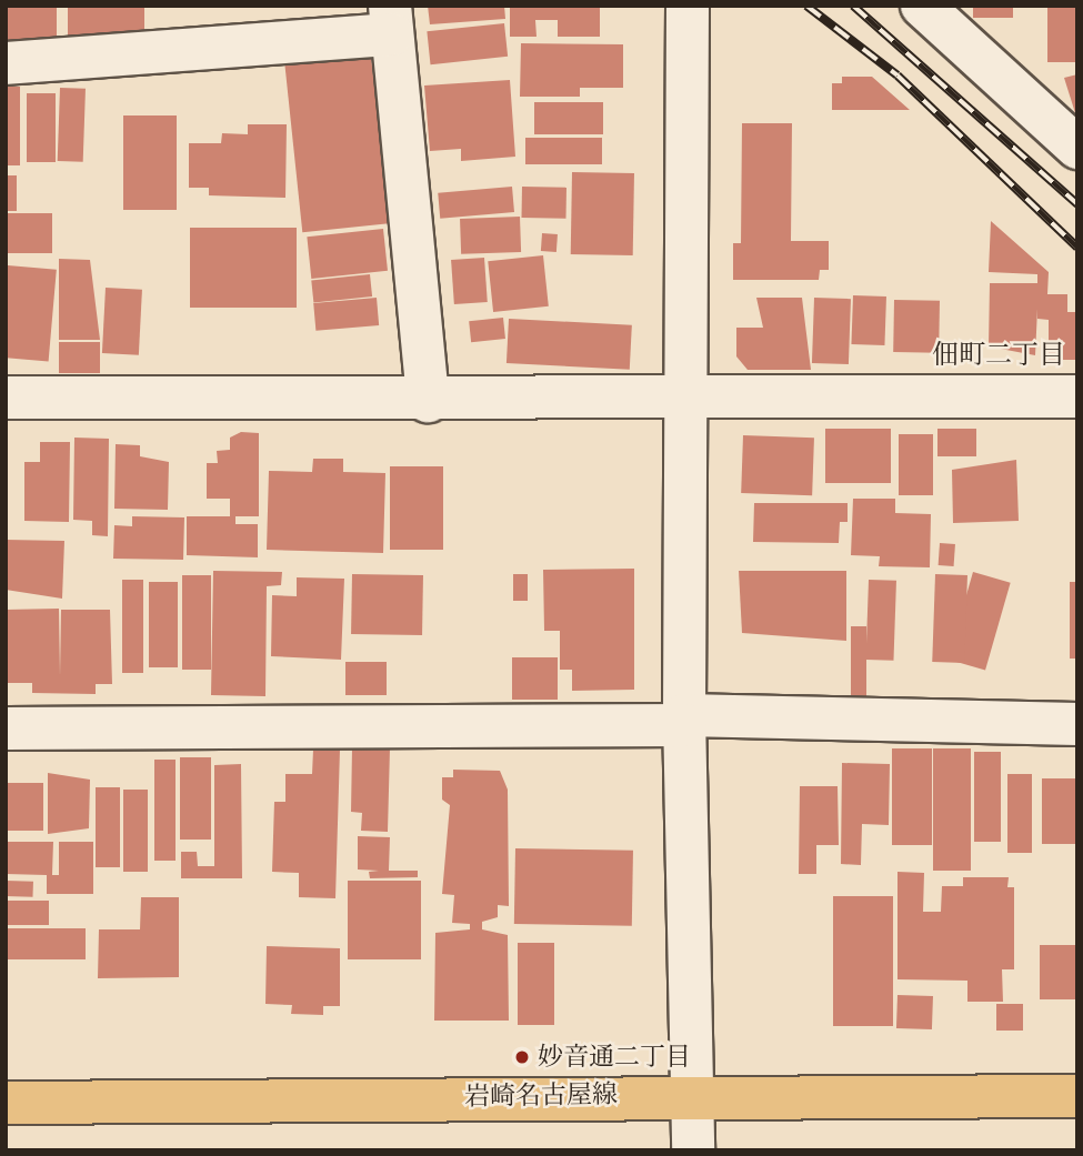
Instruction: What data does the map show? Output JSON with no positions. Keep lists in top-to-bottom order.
{
  "streets": {
    "main road": ["岩崎名古屋線"]
  },
  "districts": ["佃町二丁目"],
  "places": ["妙音通二丁目"]
}
